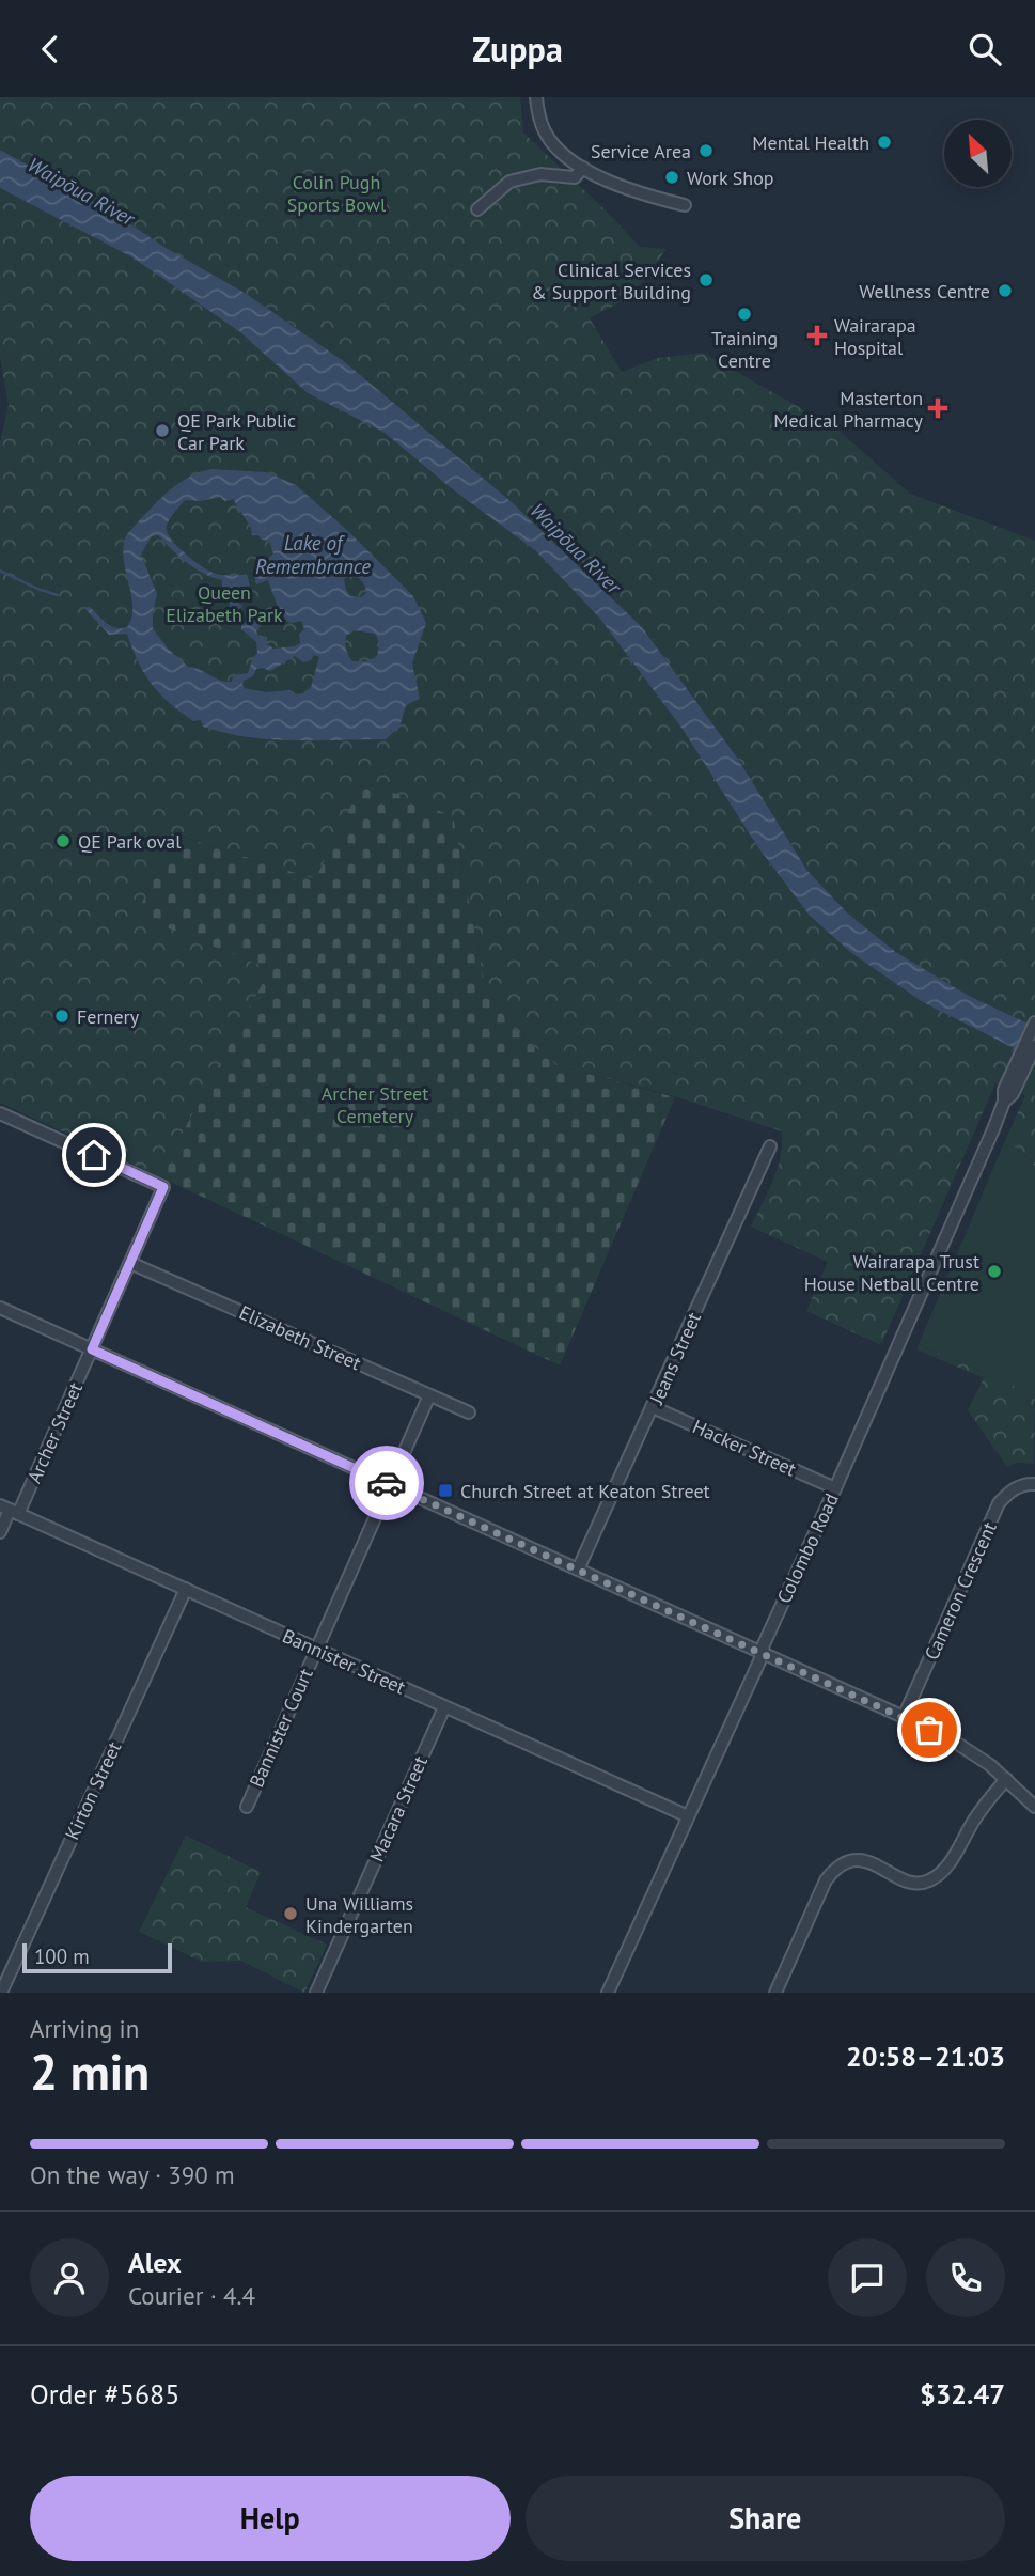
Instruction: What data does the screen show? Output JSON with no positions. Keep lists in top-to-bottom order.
{
  "streets": {
    "street": [
      "Elizabeth Street",
      "Jeans Street",
      "Archer Street",
      "Hacker Street",
      "Colombo Road",
      "Cameron Crescent",
      "Bannister Street",
      "Bannister Court",
      "Kirton Street",
      "Macara Street"
    ]
  },
  "crossings": [
    ["Elizabeth Street", "Archer Street"],
    ["Elizabeth Street", "Bannister Court"],
    ["Jeans Street", "Hacker Street"],
    ["Archer Street", "Bannister Street"],
    ["Hacker Street", "Colombo Road"],
    ["Colombo Road", "Bannister Street"],
    ["Bannister Street", "Bannister Court"],
    ["Bannister Street", "Kirton Street"],
    ["Bannister Street", "Macara Street"]
  ],
  "water": ["Waipōua River", "Lake of Remembrance"],
  "parks": ["Colin Pugh Sports Bowl", "Queen Elizabeth Park", "Archer Street Cemetery"],
  "places": {
    "other": [
      "Mental Health",
      "Service Area",
      "Work Shop",
      "Clinical Services & Support Building",
      "Wellness Centre",
      "Training Centre",
      "QE Park Public Car Park",
      "QE Park oval",
      "Fernery",
      "Wairarapa Trust House Netball Centre",
      "Una Williams Kindergarten"
    ],
    "health": ["Wairarapa Hospital", "Masterton Medical Pharmacy"],
    "transit": ["Church Street at Keaton Street"]
  },
  "scale_bar": "100 m",
  "north": "top left",
  "page": {
    "header": "Zuppa",
    "scale": "100 m",
    "heading": ["2 min", "Arriving in", "20:58–21:03"],
    "panel": [
      "Alex",
      "Courier · 4.4",
      "Order #5685",
      "$32.47"
    ],
    "bar": "On the way · 390 m",
    "buttons": ["Help", "Share"]
  }
}
